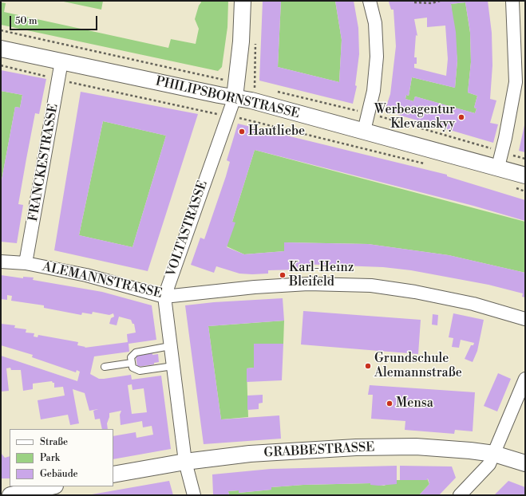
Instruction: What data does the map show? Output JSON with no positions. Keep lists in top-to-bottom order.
{
  "streets": {
    "street": [
      "PHILIPSBORNSTRASSE",
      "FRANCKESTRASSE",
      "VOLTASTRASSE",
      "ALEMANNSTRASSE",
      "GRABBESTRASSE"
    ]
  },
  "crossings": [
    ["PHILIPSBORNSTRASSE", "FRANCKESTRASSE"],
    ["PHILIPSBORNSTRASSE", "VOLTASTRASSE"],
    ["FRANCKESTRASSE", "ALEMANNSTRASSE"],
    ["VOLTASTRASSE", "ALEMANNSTRASSE"],
    ["VOLTASTRASSE", "GRABBESTRASSE"]
  ],
  "places": [
    "Werbeagentur Klevanskyy",
    "Hautliebe",
    "Karl-Heinz Bleifeld",
    "Grundschule Alemannstraße",
    "Mensa"
  ],
  "legend": ["Straße", "Park", "Gebäude"],
  "scale_bar": "50 m"
}
